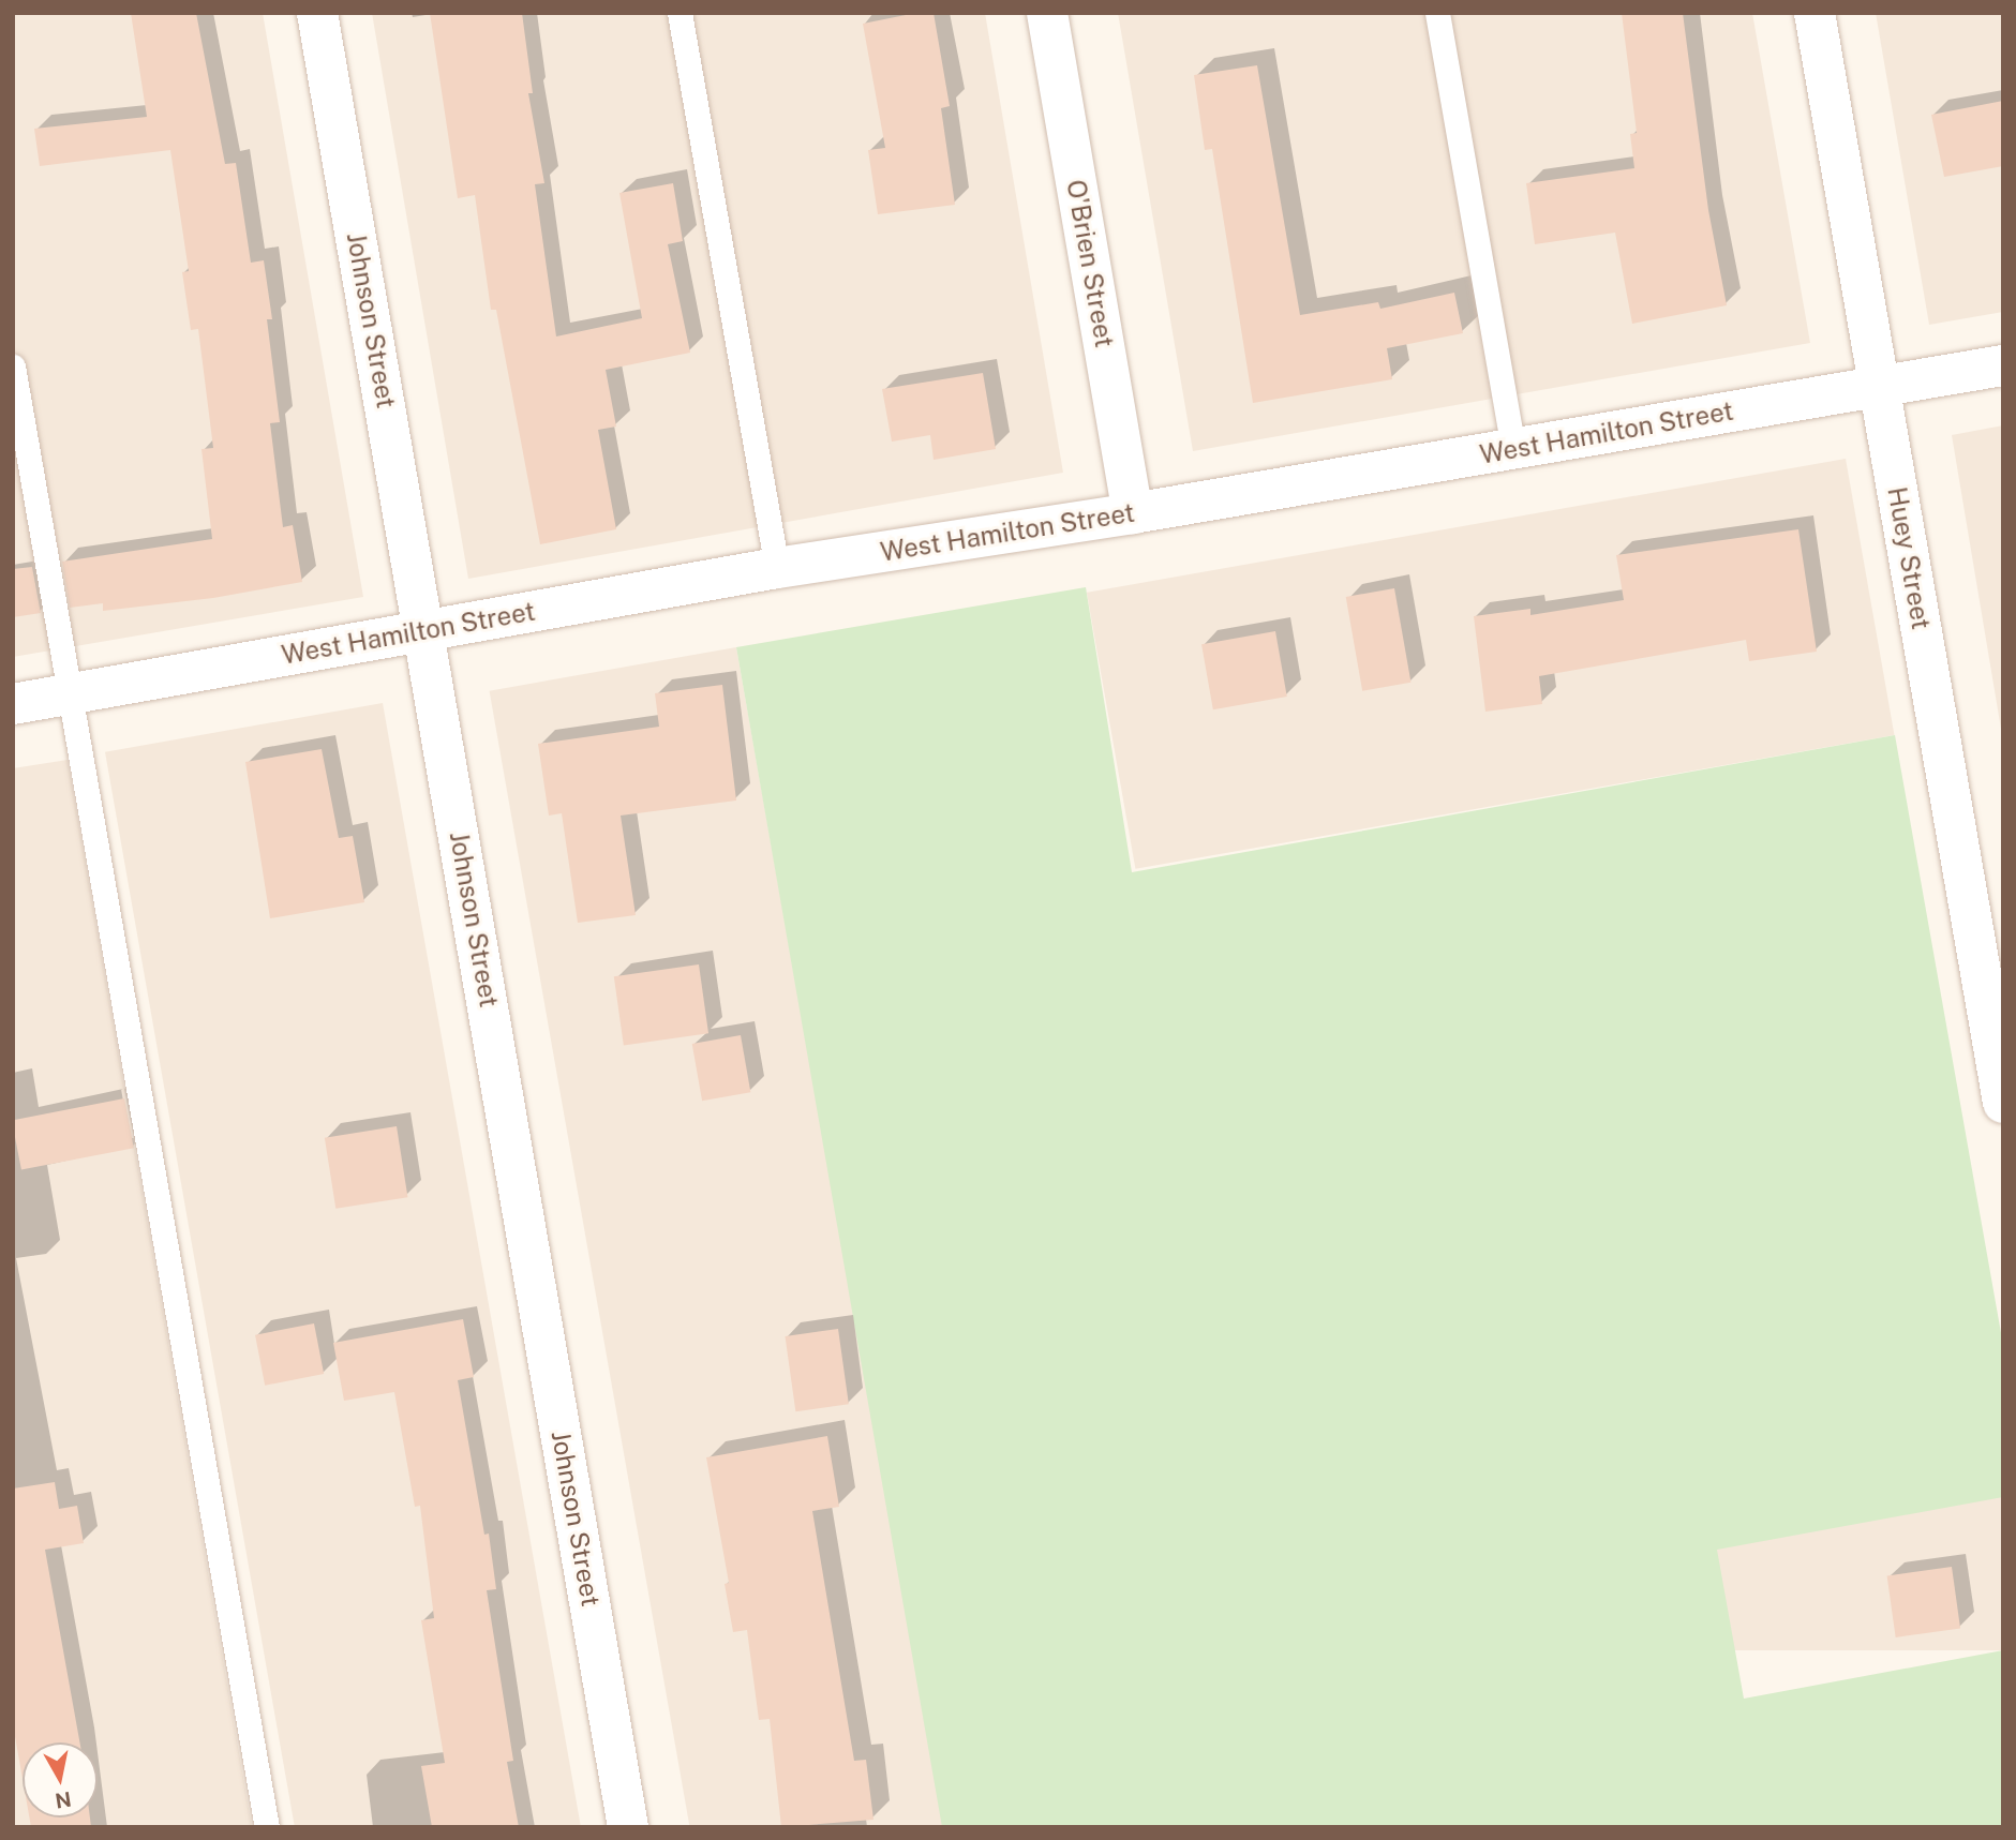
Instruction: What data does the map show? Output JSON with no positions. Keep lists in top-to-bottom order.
{
  "streets": {
    "street": [
      "O'Brien Street",
      "Johnson Street",
      "West Hamilton Street",
      "Huey Street"
    ]
  },
  "crossings": [
    ["O'Brien Street", "West Hamilton Street"],
    ["Johnson Street", "West Hamilton Street"],
    ["West Hamilton Street", "Huey Street"]
  ],
  "north": "bottom"
}
